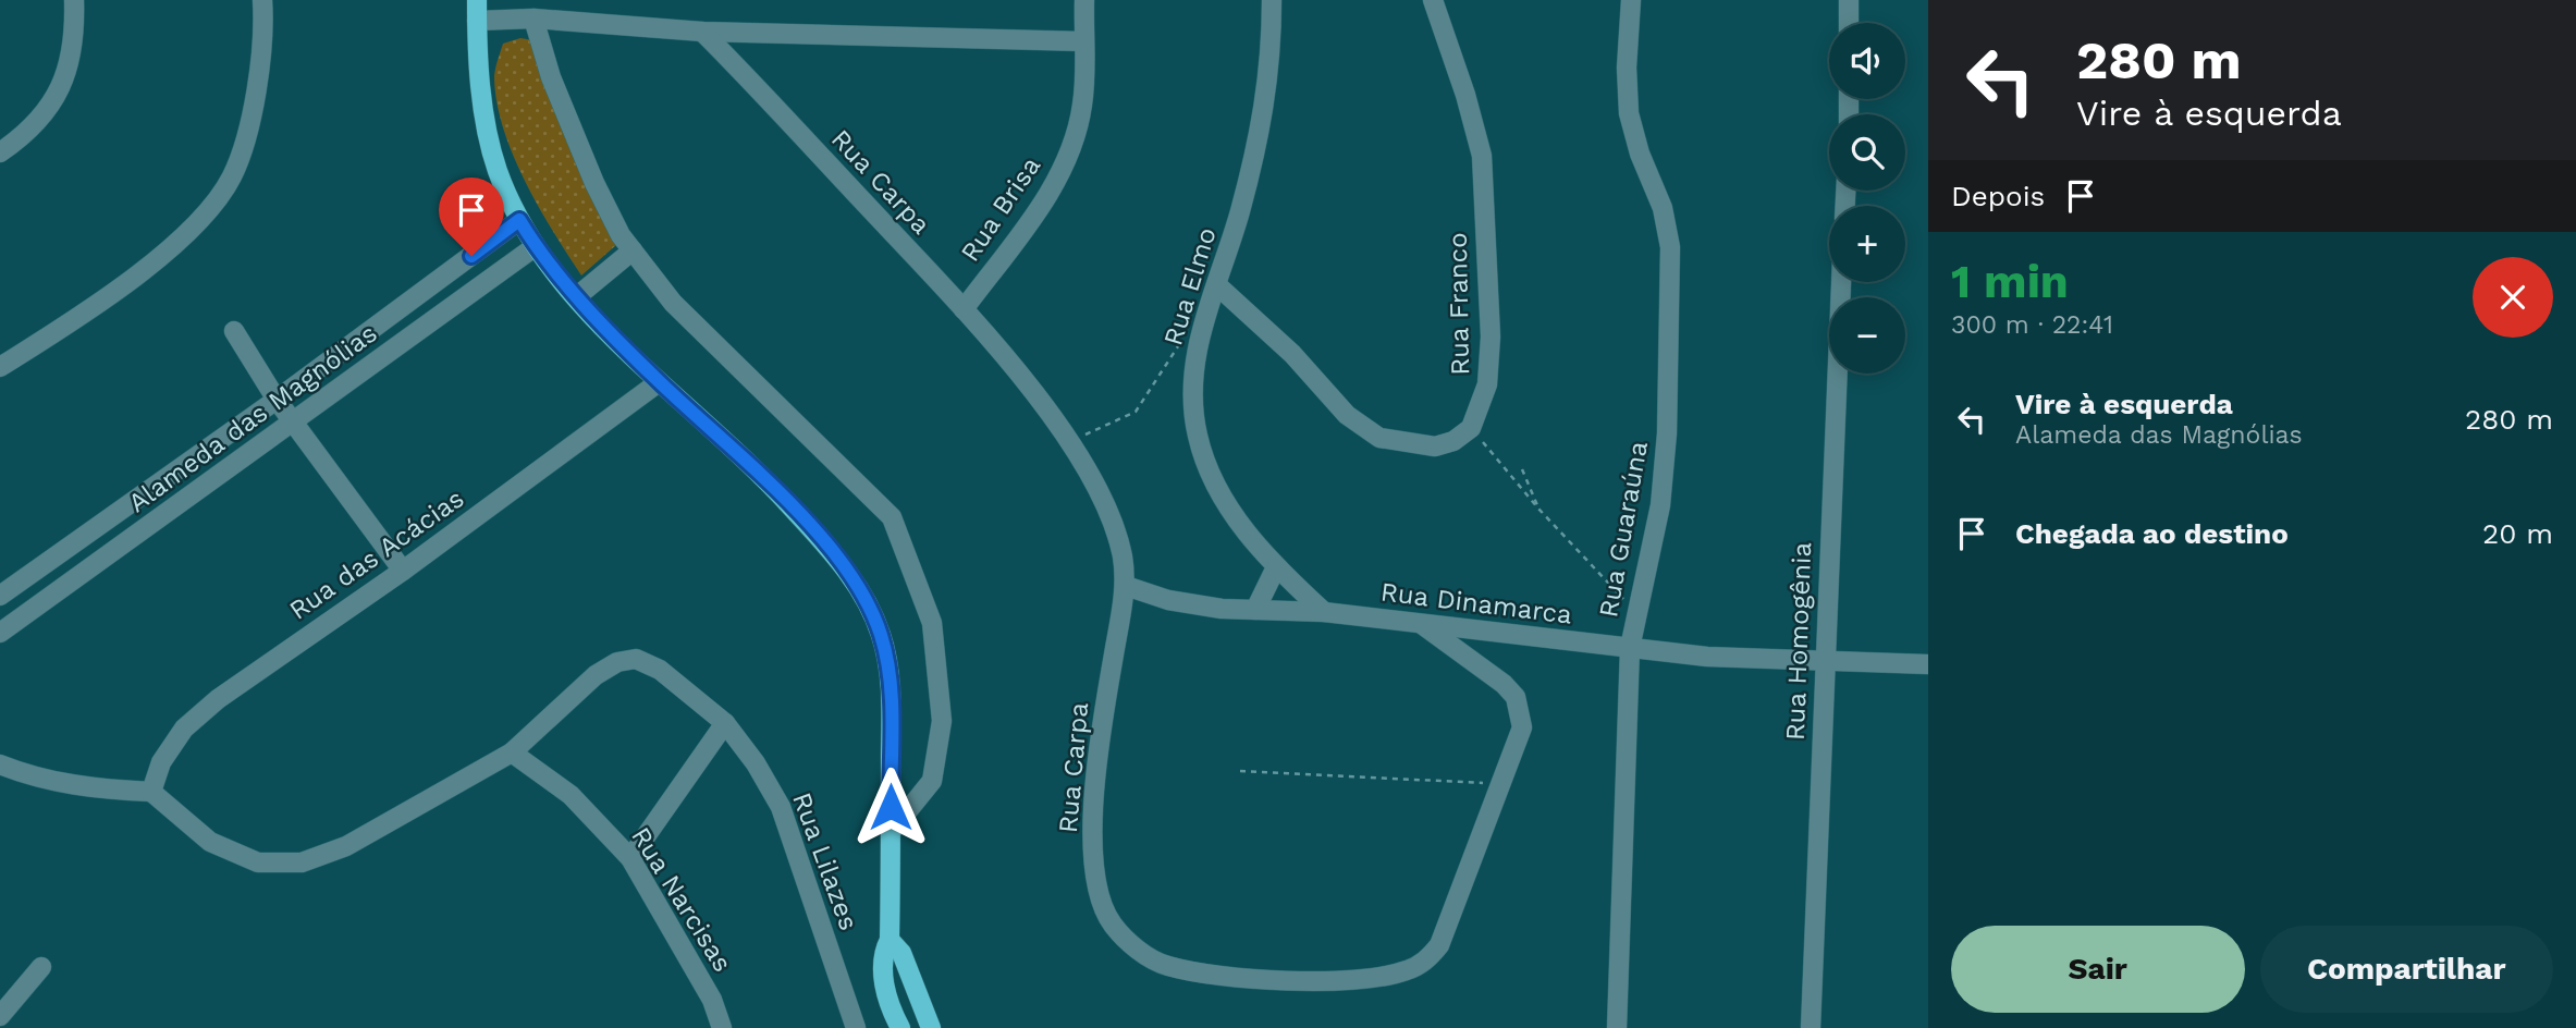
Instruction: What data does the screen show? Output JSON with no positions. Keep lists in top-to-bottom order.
{
  "streets": {
    "street": [
      "Rua Carpa",
      "Rua Brisa",
      "Rua Elmo",
      "Rua Franco",
      "Alameda das Magnólias",
      "Rua Guaraúna",
      "Rua das Acácias",
      "Rua Dinamarca",
      "Rua Homogênia",
      "Rua Lilazes",
      "Rua Narcisas"
    ]
  },
  "crossings": [
    ["Rua Carpa", "Rua Brisa"],
    ["Rua Carpa", "Rua Dinamarca"],
    ["Rua Elmo", "Rua Dinamarca"],
    ["Rua Guaraúna", "Rua Dinamarca"],
    ["Rua Dinamarca", "Rua Homogênia"],
    ["Rua Lilazes", "Rua Narcisas"]
  ],
  "page": {
    "turn": ["280 m", "Vire à esquerda"],
    "map_buttons": ["+", "−"],
    "then": "Depois",
    "heading": ["1 min", "300 m · 22:41"],
    "list": [
      {
        "name": "Vire à esquerda",
        "note": "Alameda das Magnólias",
        "value": "280 m"
      },
      {
        "name": "Chegada ao destino",
        "value": "20 m"
      }
    ],
    "buttons": ["Sair", "Compartilhar"]
  }
}
